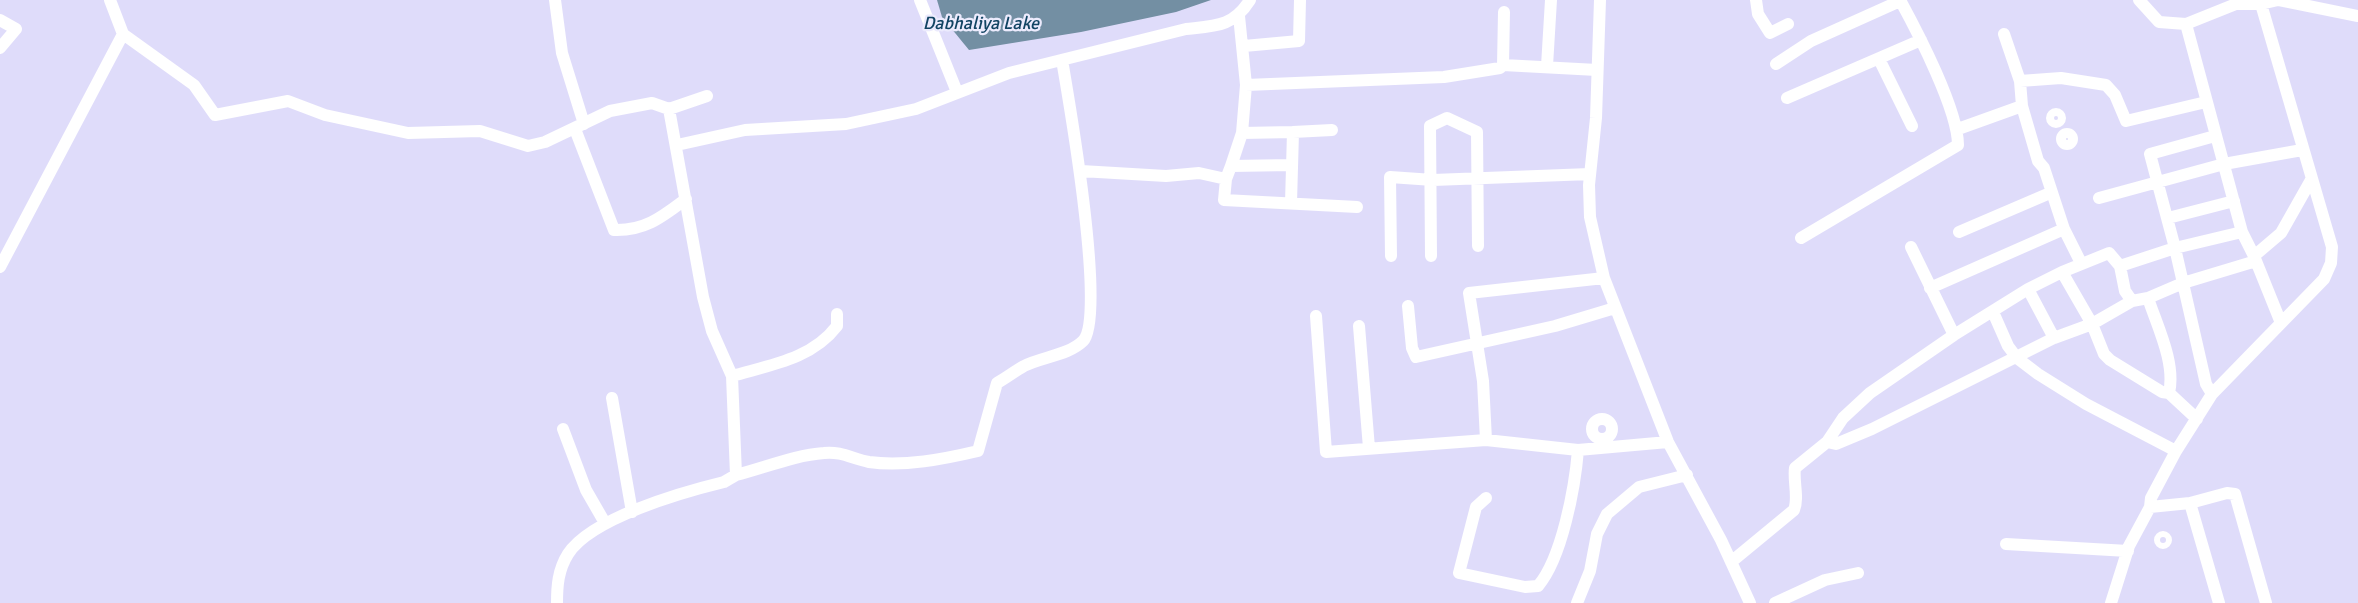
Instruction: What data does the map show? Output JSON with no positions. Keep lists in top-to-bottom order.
{
  "water": ["Dabhaliya Lake"]
}
